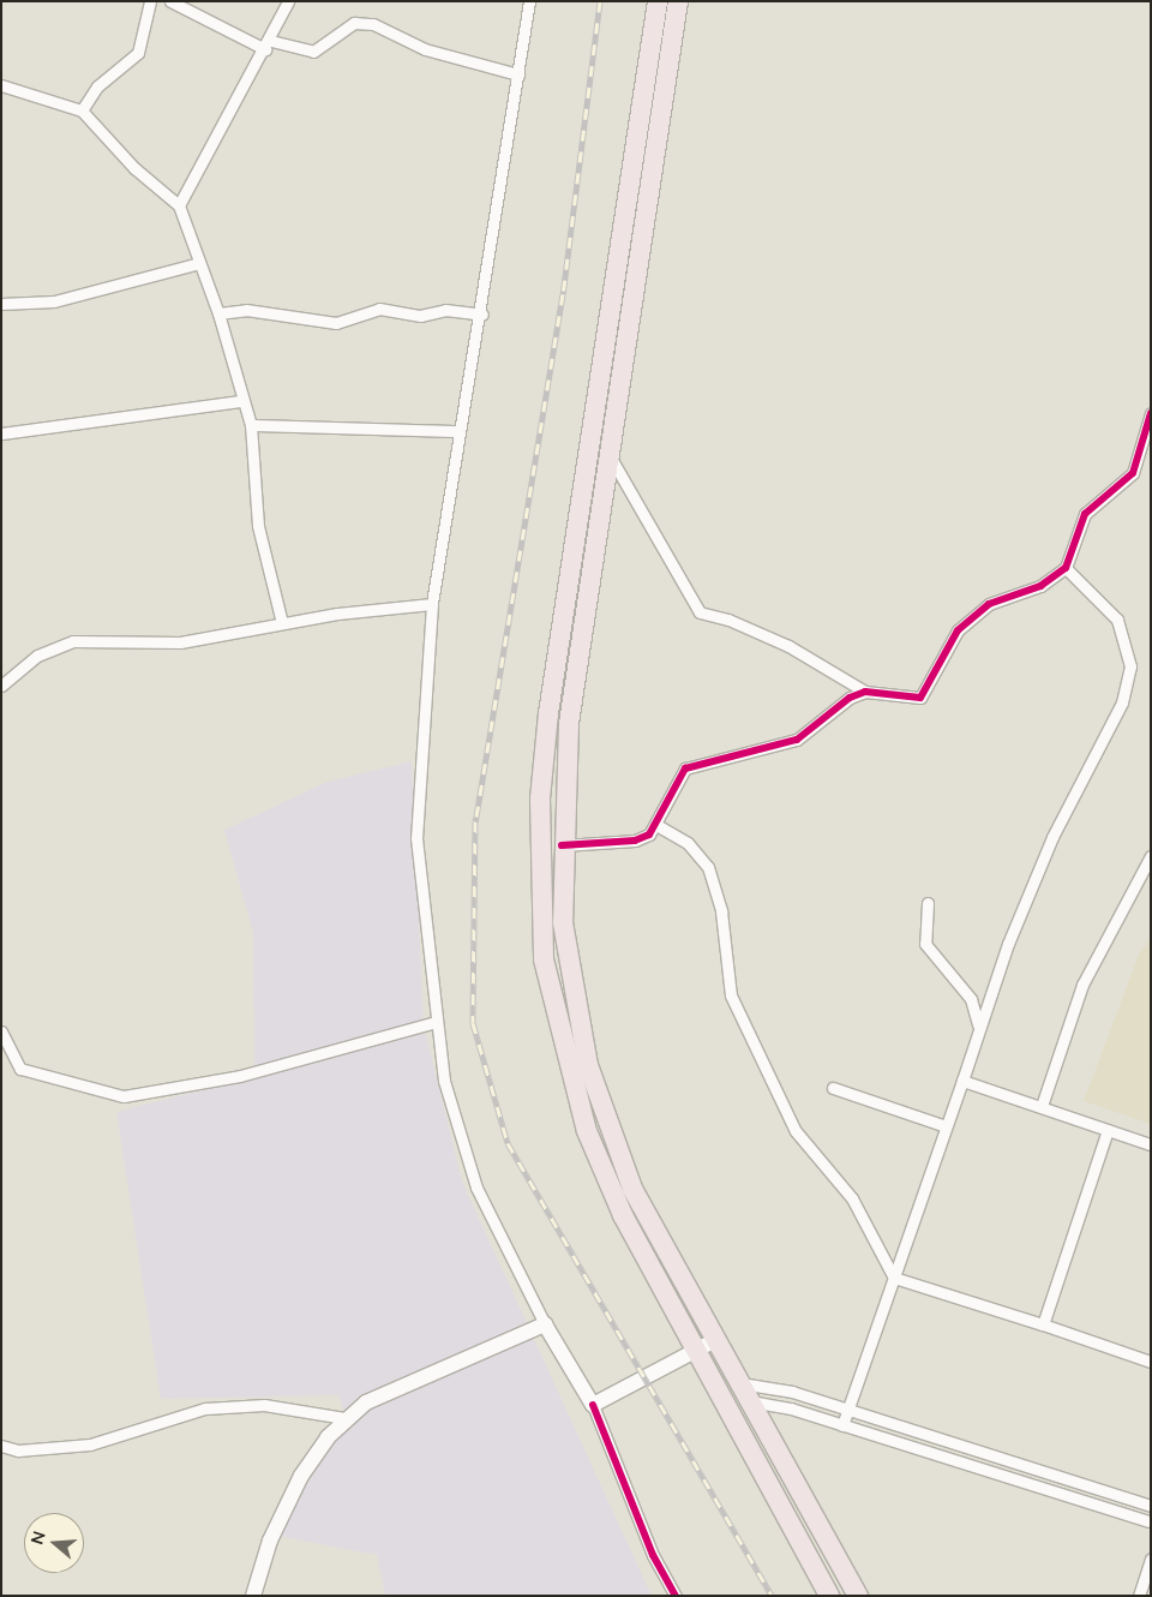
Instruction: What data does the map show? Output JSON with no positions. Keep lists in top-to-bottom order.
{
  "north": "left"
}
